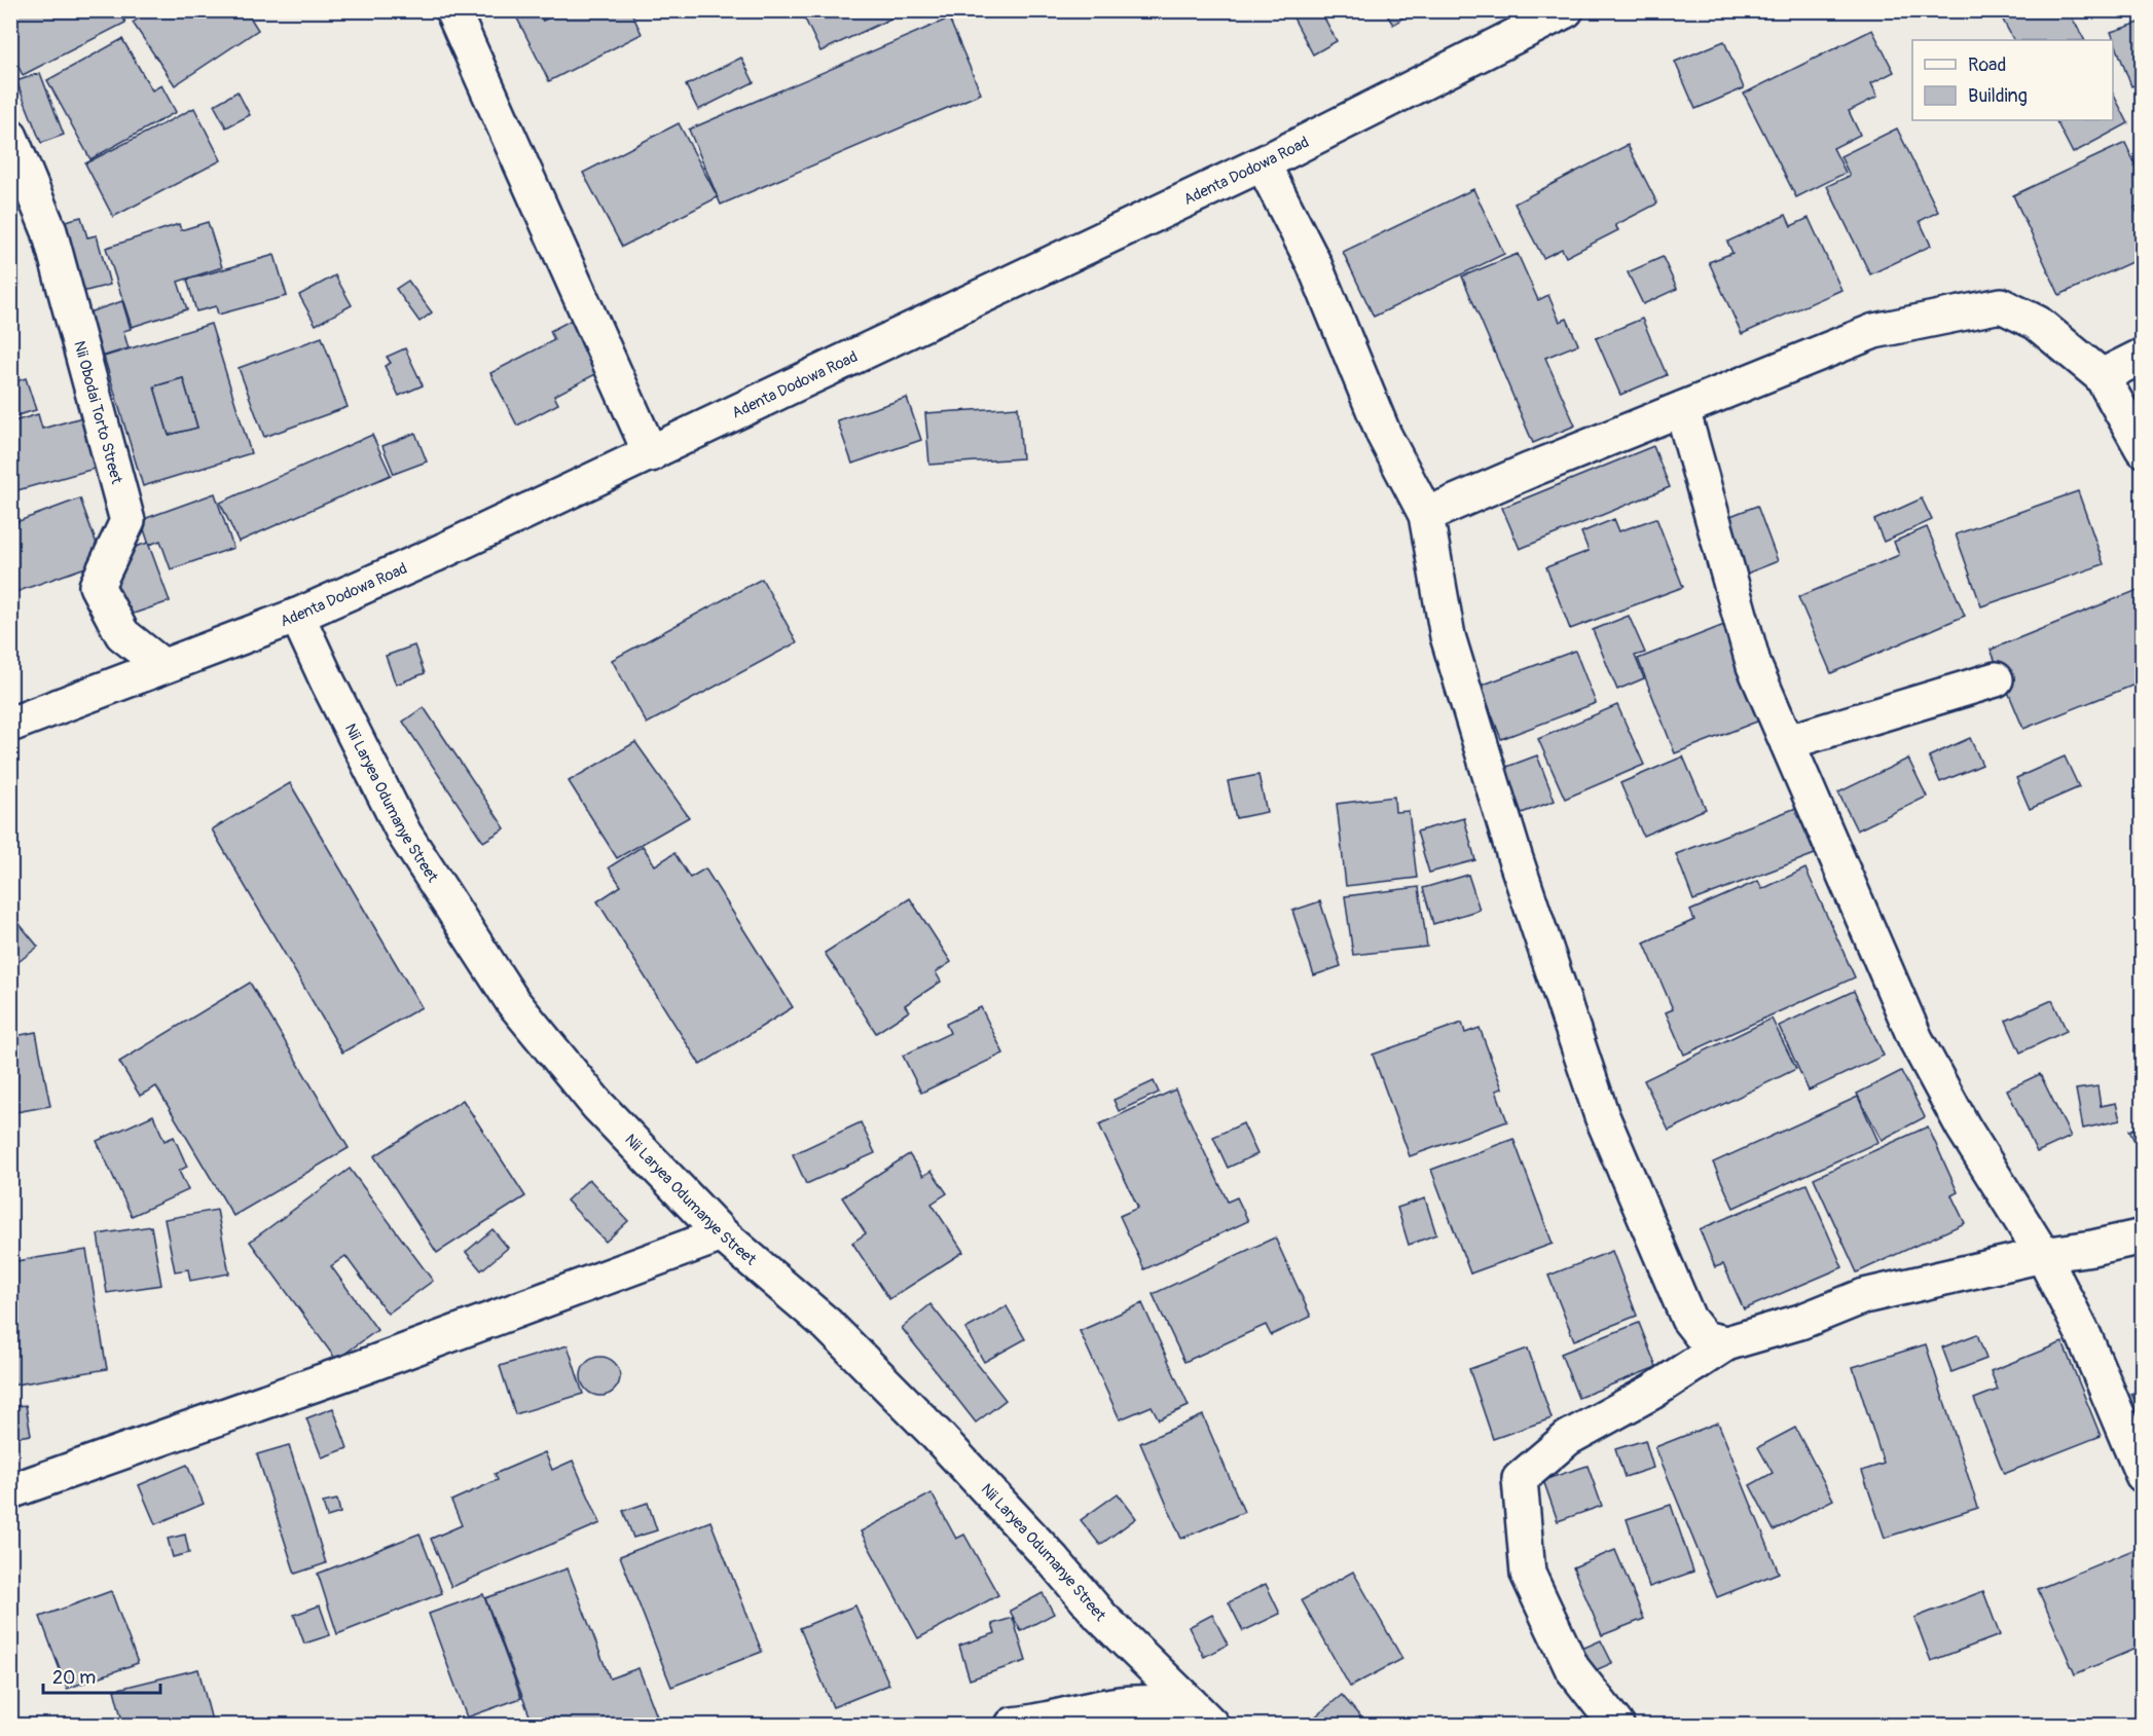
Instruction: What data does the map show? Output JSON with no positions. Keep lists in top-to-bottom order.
{
  "streets": {
    "street": ["Adenta Dodowa Road", "Nii Obodai Torto Street", "Nii Laryea Odumanye Street"]
  },
  "crossings": [
    ["Adenta Dodowa Road", "Nii Obodai Torto Street"],
    ["Adenta Dodowa Road", "Nii Laryea Odumanye Street"]
  ],
  "legend": ["Road", "Building"],
  "scale_bar": "20 m"
}
